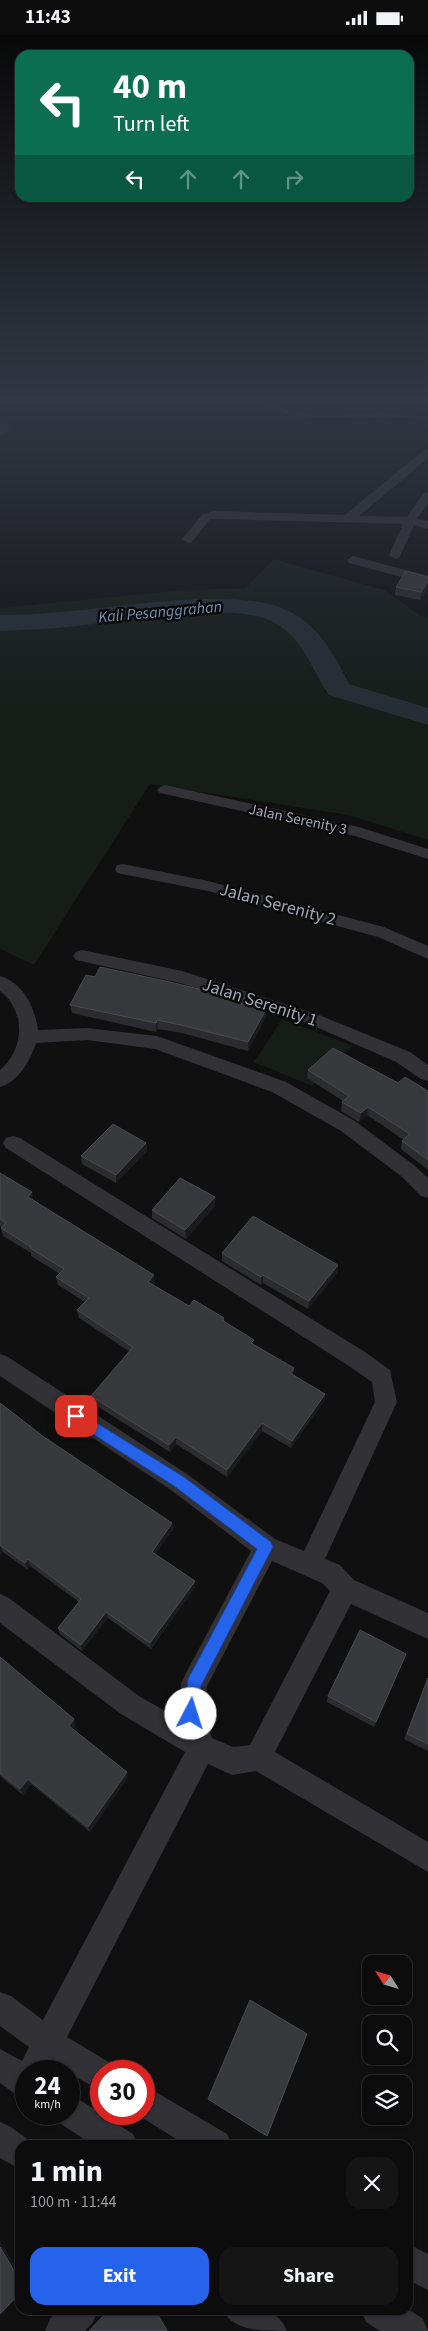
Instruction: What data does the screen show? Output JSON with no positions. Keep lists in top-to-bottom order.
{
  "streets": {
    "street": ["Jalan Serenity 3", "Jalan Serenity 2", "Jalan Serenity 1"]
  },
  "water": ["Kali Pesanggrahan"],
  "north": "top left",
  "page": {
    "status": "11:43",
    "turn": ["40 m", "Turn left"],
    "speed": "24 km/h",
    "limit": "30",
    "heading": ["1 min", "100 m · 11:44"],
    "buttons": ["Exit", "Share"]
  }
}
